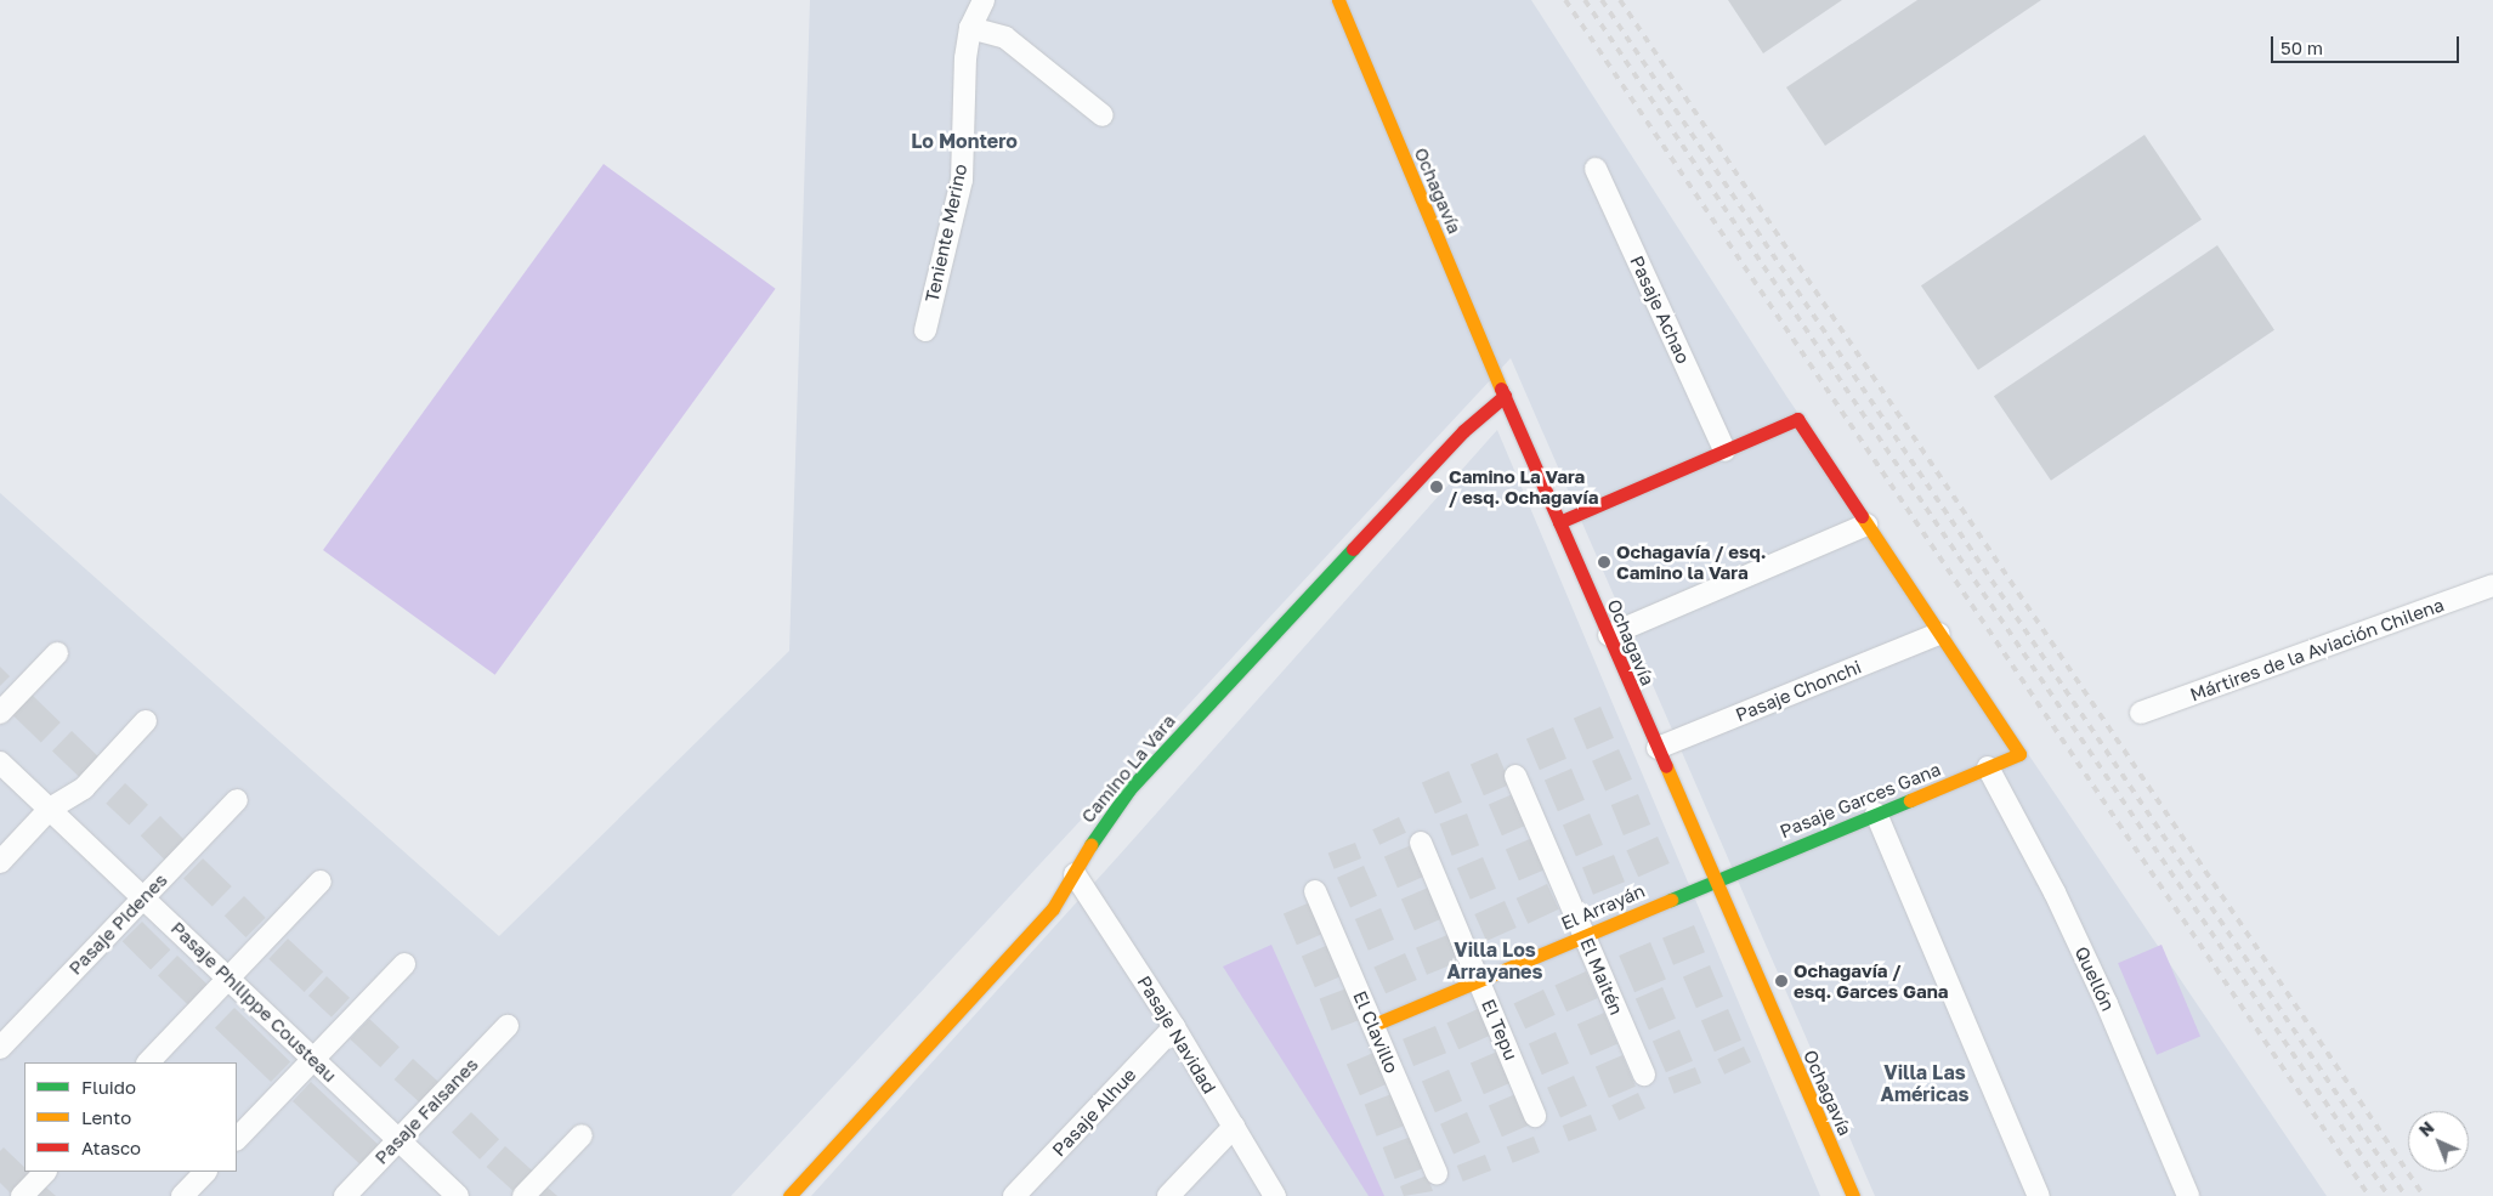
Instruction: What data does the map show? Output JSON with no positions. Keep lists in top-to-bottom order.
{
  "streets": {
    "street": [
      "Ochagavía",
      "Teniente Merino",
      "Pasaje Achao",
      "Mártires de la Aviación Chilena",
      "Pasaje Chonchi",
      "Camino La Vara",
      "Pasaje Garces Gana",
      "El Arrayán",
      "Pasaje Pidenes",
      "El Maitén",
      "Quellón",
      "Pasaje Philippe Cousteau",
      "El Tepu",
      "El Clavillo",
      "Pasaje Navidad",
      "Pasaje Faisanes",
      "Pasaje Alhue"
    ]
  },
  "crossings": [
    ["Ochagavía", "Pasaje Chonchi"],
    ["Ochagavía", "Camino La Vara"],
    ["Ochagavía", "Pasaje Garces Gana"],
    ["Ochagavía", "El Arrayán"],
    ["Pasaje Chonchi", "Pasaje Garces Gana"],
    ["Camino La Vara", "Pasaje Navidad"],
    ["Pasaje Garces Gana", "El Arrayán"],
    ["Pasaje Garces Gana", "Quellón"],
    ["El Arrayán", "El Maitén"],
    ["El Arrayán", "El Tepu"],
    ["El Arrayán", "El Clavillo"],
    ["Pasaje Pidenes", "Pasaje Philippe Cousteau"],
    ["Pasaje Philippe Cousteau", "Pasaje Faisanes"],
    ["Pasaje Navidad", "Pasaje Alhue"]
  ],
  "districts": ["Lo Montero", "Villa Los Arrayanes", "Villa Las Américas"],
  "places": ["Camino La Vara / esq. Ochagavía", "Ochagavía / esq. Camino la Vara", "Ochagavía / esq. Garces Gana"],
  "legend": ["Fluido", "Lento", "Atasco"],
  "scale_bar": "50 m",
  "north": "top left"
}
